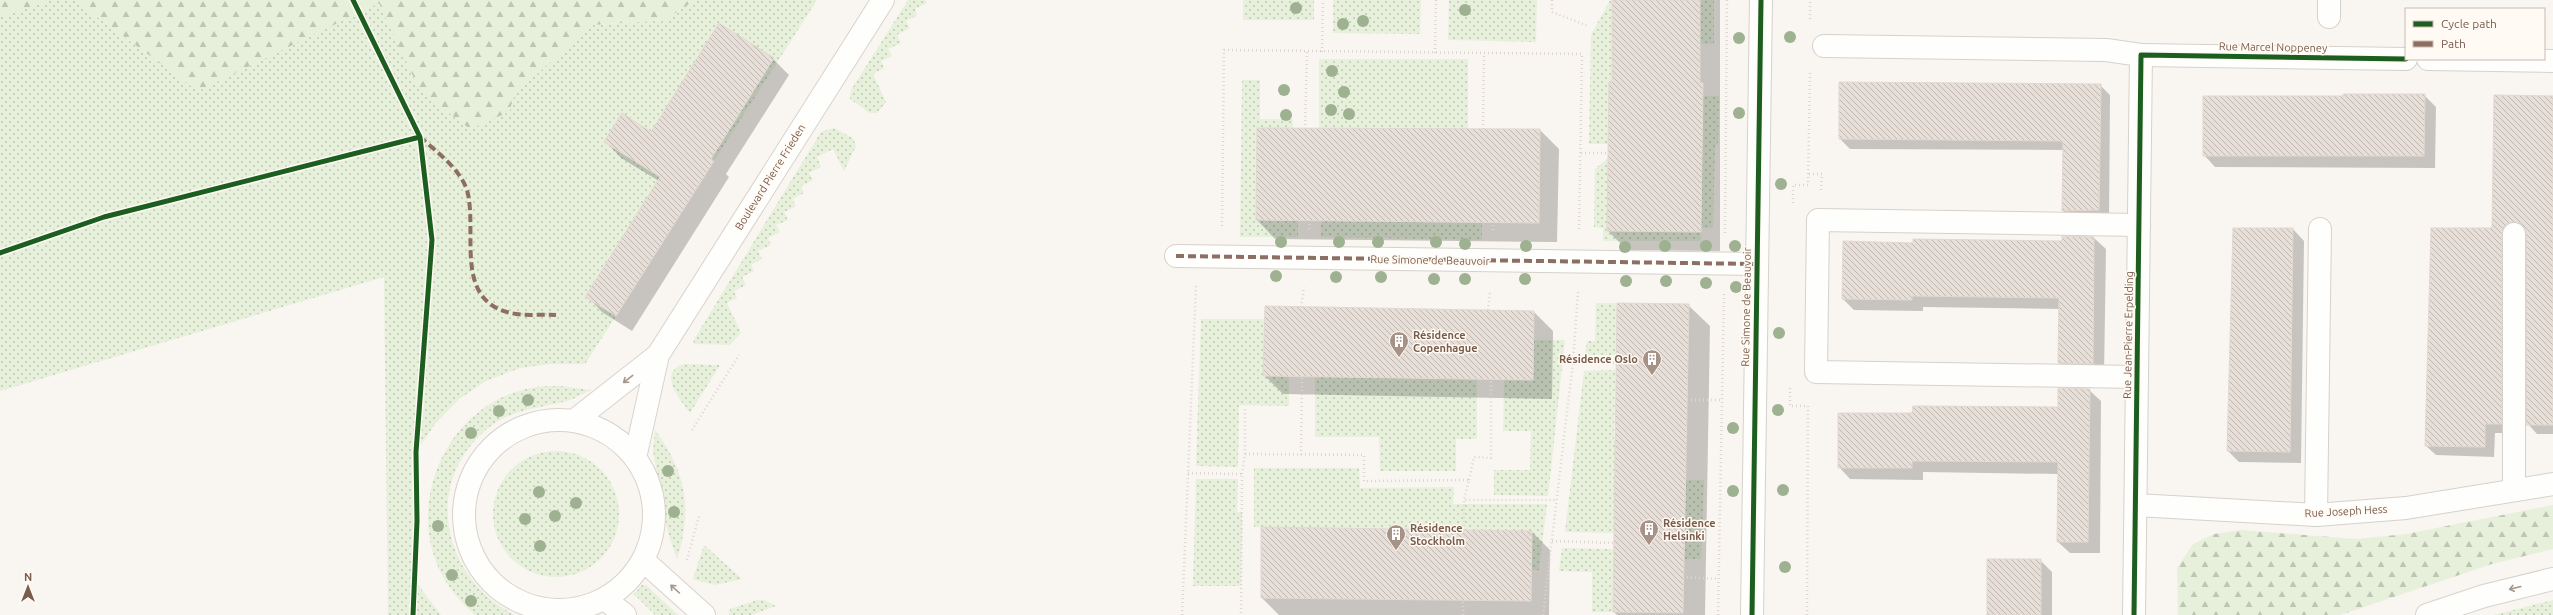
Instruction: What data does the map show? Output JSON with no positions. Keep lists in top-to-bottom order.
{
  "streets": {
    "street": [
      "Rue Marcel Noppeney",
      "Boulevard Pierre Frieden",
      "Rue Simone de Beauvoir",
      "Rue Jean-Pierre Erpelding",
      "Rue Joseph Hess"
    ]
  },
  "crossings": [
    ["Rue Marcel Noppeney", "Rue Jean-Pierre Erpelding"],
    ["Rue Jean-Pierre Erpelding", "Rue Joseph Hess"]
  ],
  "places": {
    "building": [
      "Résidence Copenhague",
      "Résidence Oslo",
      "Résidence Helsinki",
      "Résidence Stockholm"
    ]
  },
  "legend": ["Cycle path", "Path"],
  "north": "top"
}
